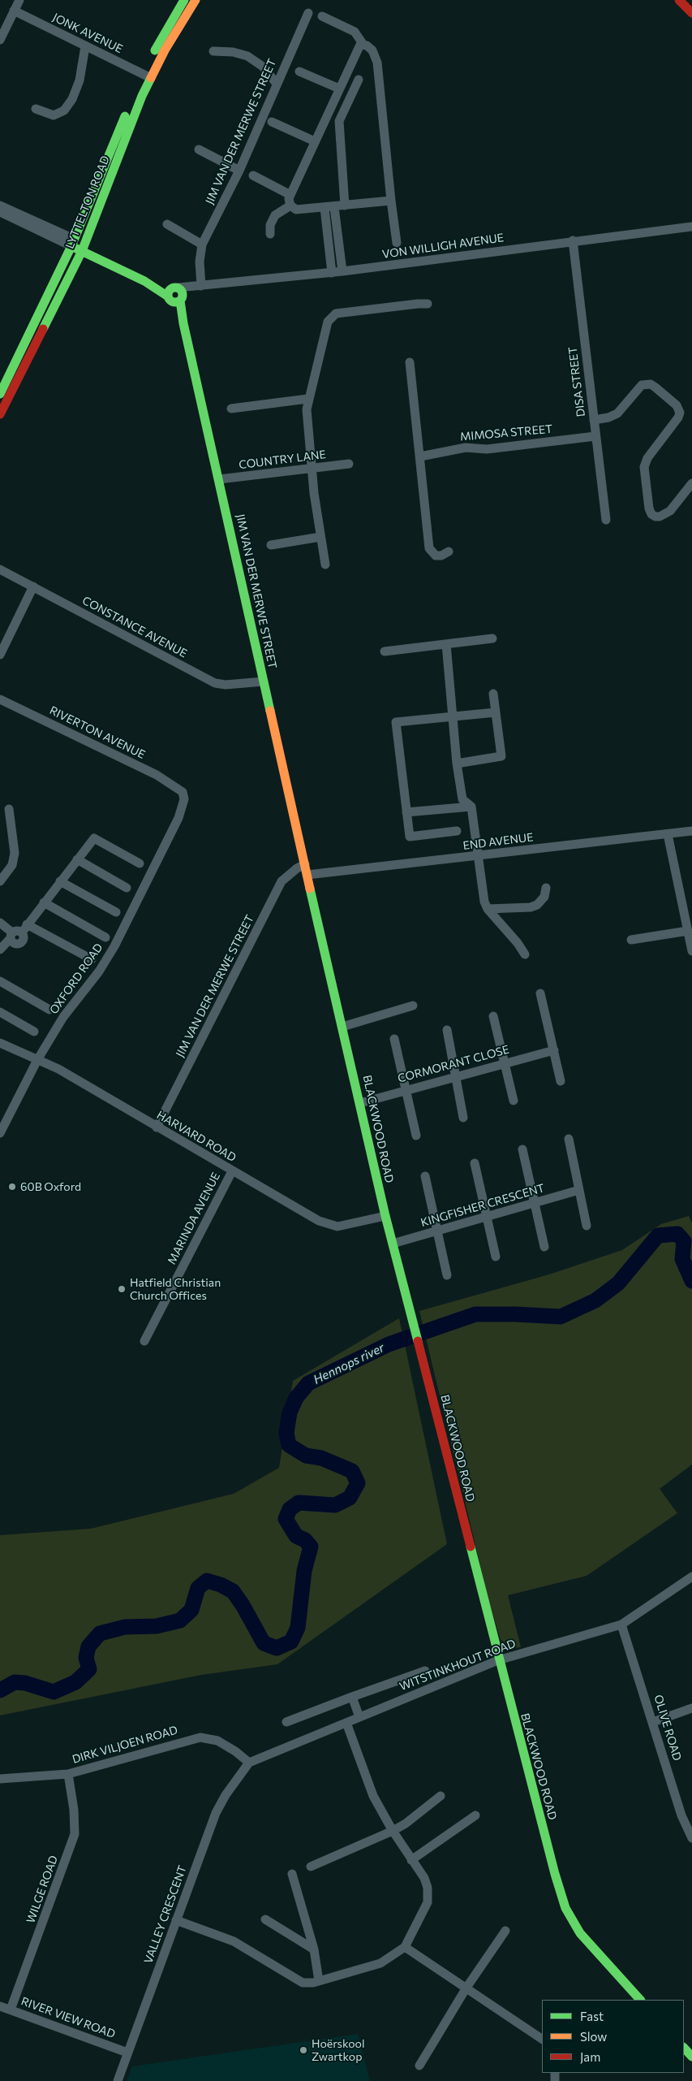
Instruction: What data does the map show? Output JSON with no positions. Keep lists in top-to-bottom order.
{
  "streets": {
    "main road": ["JIM VAN DER MERWE STREET", "LYTTELTON ROAD", "BLACKWOOD ROAD"],
    "street": [
      "JONK AVENUE",
      "VON WILLIGH AVENUE",
      "DISA STREET",
      "MIMOSA STREET",
      "COUNTRY LANE",
      "CONSTANCE AVENUE",
      "RIVERTON AVENUE",
      "END AVENUE",
      "OXFORD ROAD",
      "CORMORANT CLOSE",
      "HARVARD ROAD",
      "KINGFISHER CRESCENT",
      "MARINDA AVENUE",
      "WITSTINKHOUT ROAD",
      "OLIVE ROAD",
      "DIRK VILJOEN ROAD",
      "WILGE ROAD",
      "VALLEY CRESCENT",
      "RIVER VIEW ROAD"
    ]
  },
  "crossings": [
    ["JONK AVENUE", "LYTTELTON ROAD"],
    ["JIM VAN DER MERWE STREET", "VON WILLIGH AVENUE"],
    ["JIM VAN DER MERWE STREET", "COUNTRY LANE"],
    ["JIM VAN DER MERWE STREET", "CONSTANCE AVENUE"],
    ["JIM VAN DER MERWE STREET", "END AVENUE"],
    ["JIM VAN DER MERWE STREET", "BLACKWOOD ROAD"],
    ["JIM VAN DER MERWE STREET", "HARVARD ROAD"],
    ["VON WILLIGH AVENUE", "DISA STREET"],
    ["DISA STREET", "MIMOSA STREET"],
    ["RIVERTON AVENUE", "OXFORD ROAD"],
    ["END AVENUE", "BLACKWOOD ROAD"],
    ["OXFORD ROAD", "HARVARD ROAD"],
    ["CORMORANT CLOSE", "BLACKWOOD ROAD"],
    ["BLACKWOOD ROAD", "HARVARD ROAD"],
    ["BLACKWOOD ROAD", "KINGFISHER CRESCENT"],
    ["BLACKWOOD ROAD", "WITSTINKHOUT ROAD"],
    ["HARVARD ROAD", "MARINDA AVENUE"],
    ["WITSTINKHOUT ROAD", "OLIVE ROAD"],
    ["WITSTINKHOUT ROAD", "DIRK VILJOEN ROAD"],
    ["WITSTINKHOUT ROAD", "VALLEY CRESCENT"],
    ["DIRK VILJOEN ROAD", "WILGE ROAD"],
    ["DIRK VILJOEN ROAD", "VALLEY CRESCENT"],
    ["WILGE ROAD", "RIVER VIEW ROAD"],
    ["VALLEY CRESCENT", "RIVER VIEW ROAD"]
  ],
  "water": ["Hennops river"],
  "places": ["60B Oxford", "Hatfield Christian Church Offices", "Hoërskool Zwartkop"],
  "legend": ["Fast", "Slow", "Jam"]
}
